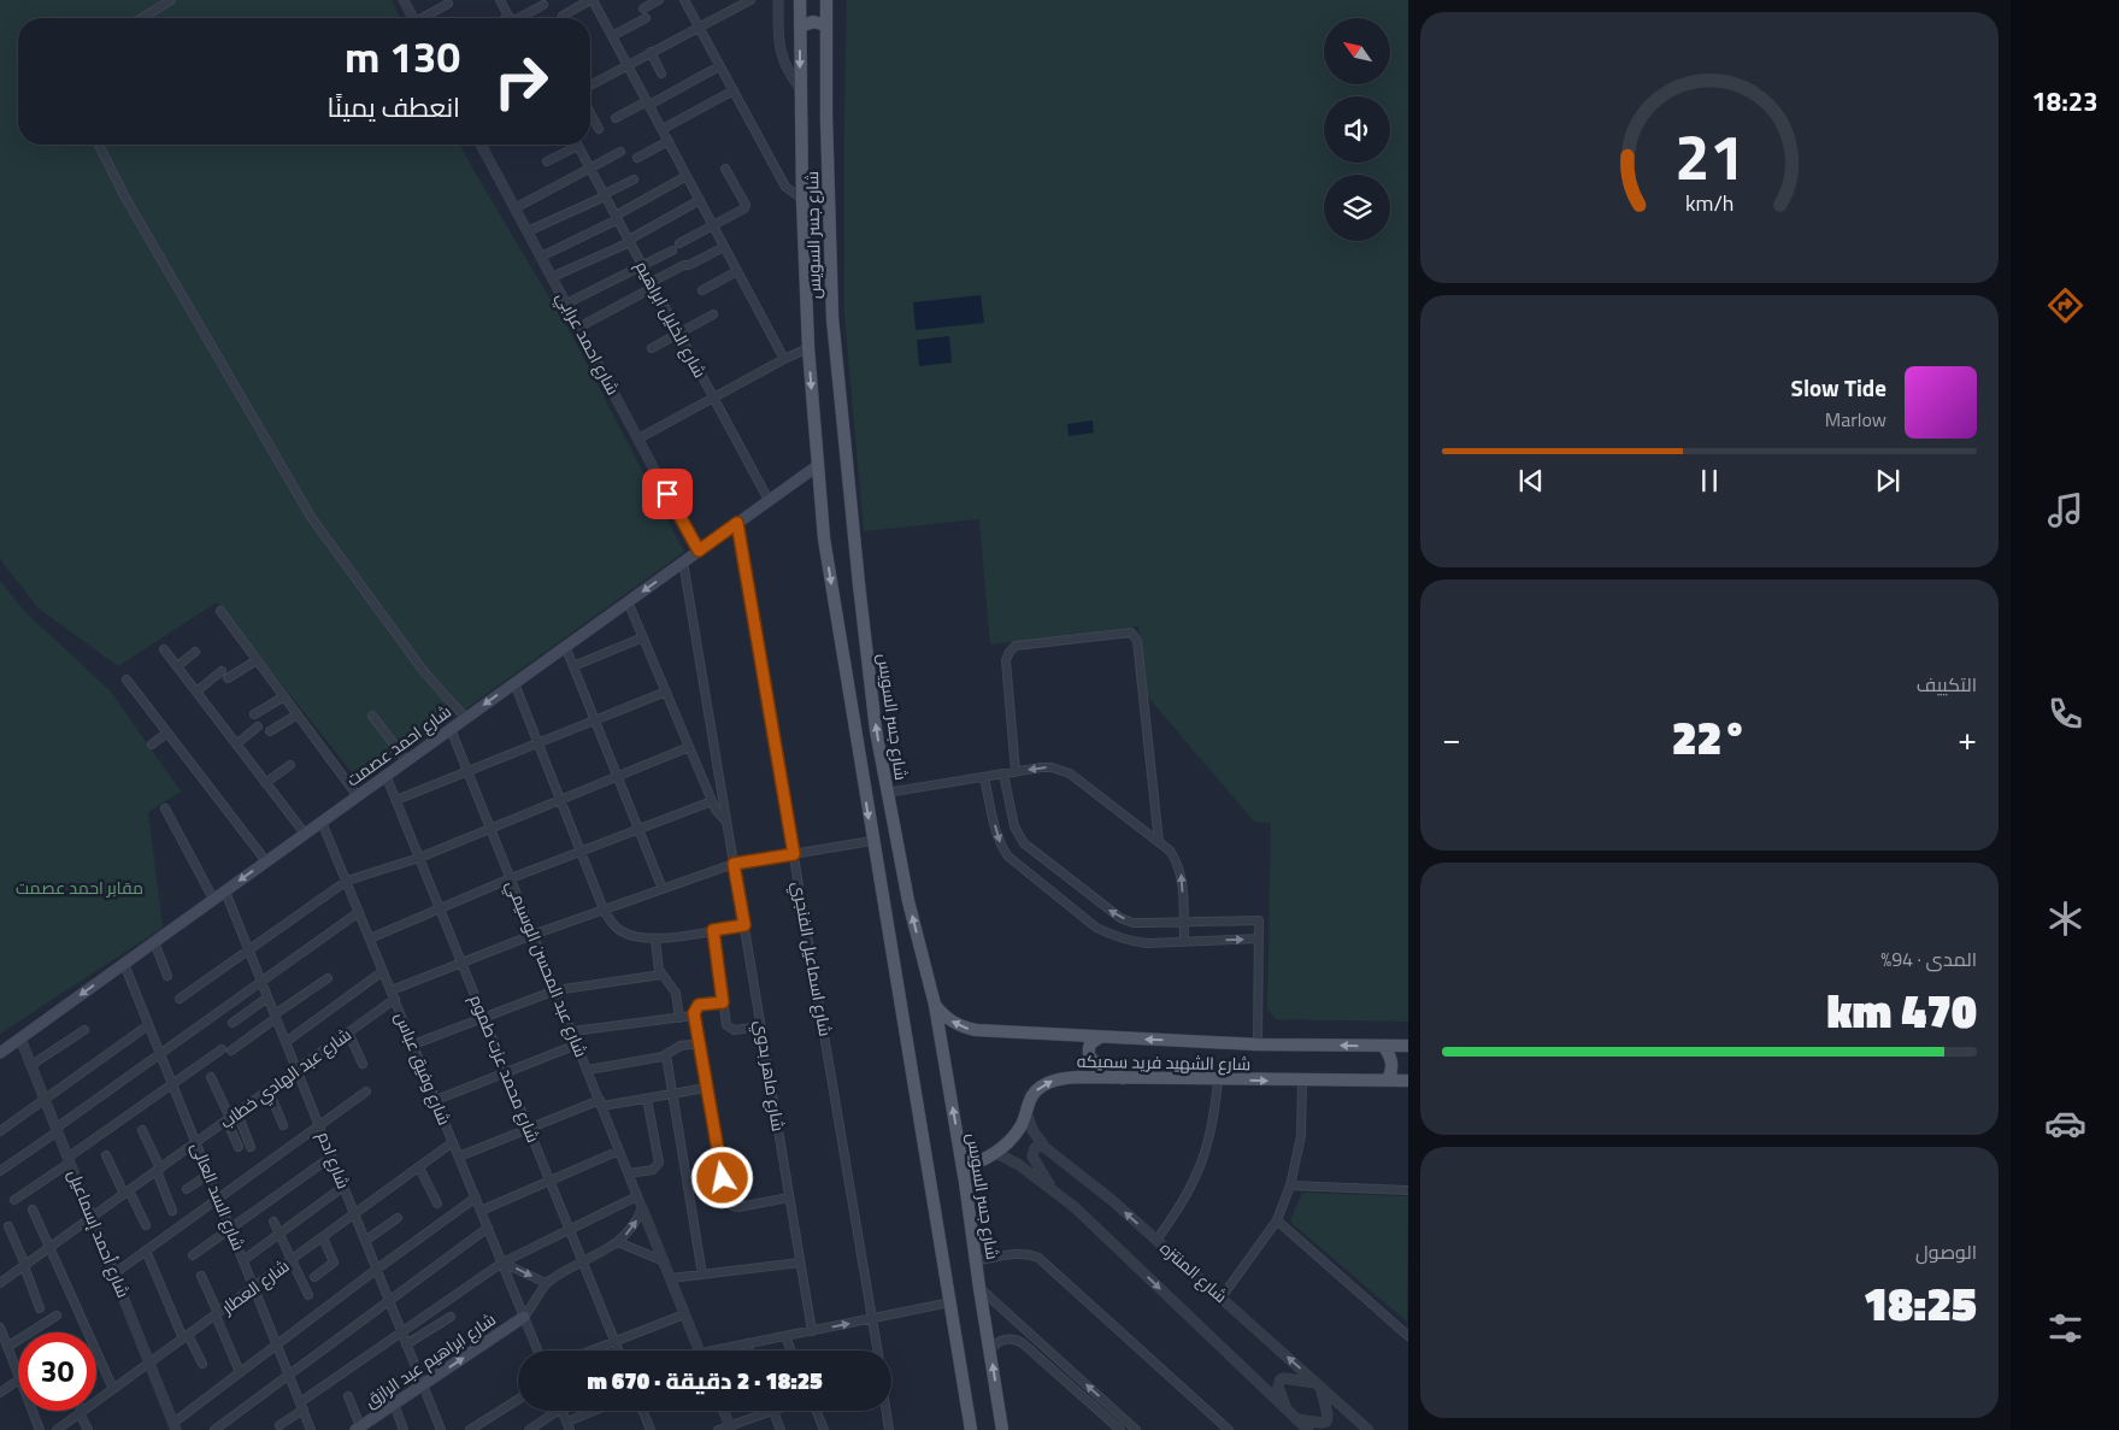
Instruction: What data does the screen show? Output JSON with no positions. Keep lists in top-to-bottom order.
{
  "streets": {
    "main road": [
      "شارع جسر السويس",
      "شارع احمد عصمت",
      "شارع الشهيد فريد سميكه",
      "شارع ابراهيم عبد الرازق"
    ],
    "street": [
      "شارع الخليل ابراهيم",
      "شارع احمد عرابي",
      "شارع اسماعيل الفنجري",
      "شارع عبد المحسن الوسيمي",
      "شارع وفيق عباس",
      "شارع محمد عزت طموم",
      "شارع ماهر بدوي",
      "شارع عبد الهادي خطاب",
      "شارع ادم",
      "شارع السد العالى",
      "شارع أحمد إسماعيل",
      "شارع المنتزه",
      "شارع العطار"
    ]
  },
  "crossings": [
    ["شارع جسر السويس", "شارع احمد عصمت"],
    ["شارع جسر السويس", "شارع الشهيد فريد سميكه"],
    ["شارع الخليل ابراهيم", "شارع احمد عصمت"],
    ["شارع احمد عرابي", "شارع احمد عصمت"],
    ["شارع احمد عصمت", "شارع اسماعيل الفنجري"],
    ["شارع احمد عصمت", "شارع عبد المحسن الوسيمي"],
    ["شارع احمد عصمت", "شارع وفيق عباس"],
    ["شارع احمد عصمت", "شارع محمد عزت طموم"],
    ["شارع احمد عصمت", "شارع ماهر بدوي"],
    ["شارع احمد عصمت", "شارع ادم"],
    ["شارع احمد عصمت", "شارع السد العالى"],
    ["شارع احمد عصمت", "شارع أحمد إسماعيل"],
    ["شارع الشهيد فريد سميكه", "شارع المنتزه"],
    ["شارع وفيق عباس", "شارع عبد الهادي خطاب"],
    ["شارع وفيق عباس", "شارع العطار"],
    ["شارع وفيق عباس", "شارع ابراهيم عبد الرازق"],
    ["شارع عبد الهادي خطاب", "شارع ادم"],
    ["شارع عبد الهادي خطاب", "شارع السد العالى"],
    ["شارع عبد الهادي خطاب", "شارع أحمد إسماعيل"],
    ["شارع ادم", "شارع العطار"],
    ["شارع ادم", "شارع ابراهيم عبد الرازق"],
    ["شارع السد العالى", "شارع العطار"],
    ["شارع أحمد إسماعيل", "شارع العطار"]
  ],
  "one_way": ["شارع ابراهيم عبد الرازق"],
  "parks": ["مقابر احمد عصمت"],
  "north": "top left",
  "page": {
    "tabs": "18:23",
    "turn": ["130 m", "انعطف يمينًا"],
    "song": ["Slow Tide", "Marlow"],
    "tile": [
      "التكييف",
      ["المدى · 94%", "470 km"],
      ["الوصول", "18:25"]
    ],
    "heat": ["−", "22°", "+"],
    "limit": "30",
    "trip": "18:25 · 2 دقيقة · 670 m",
    "gauge": ["21", "km/h"]
  }
}
